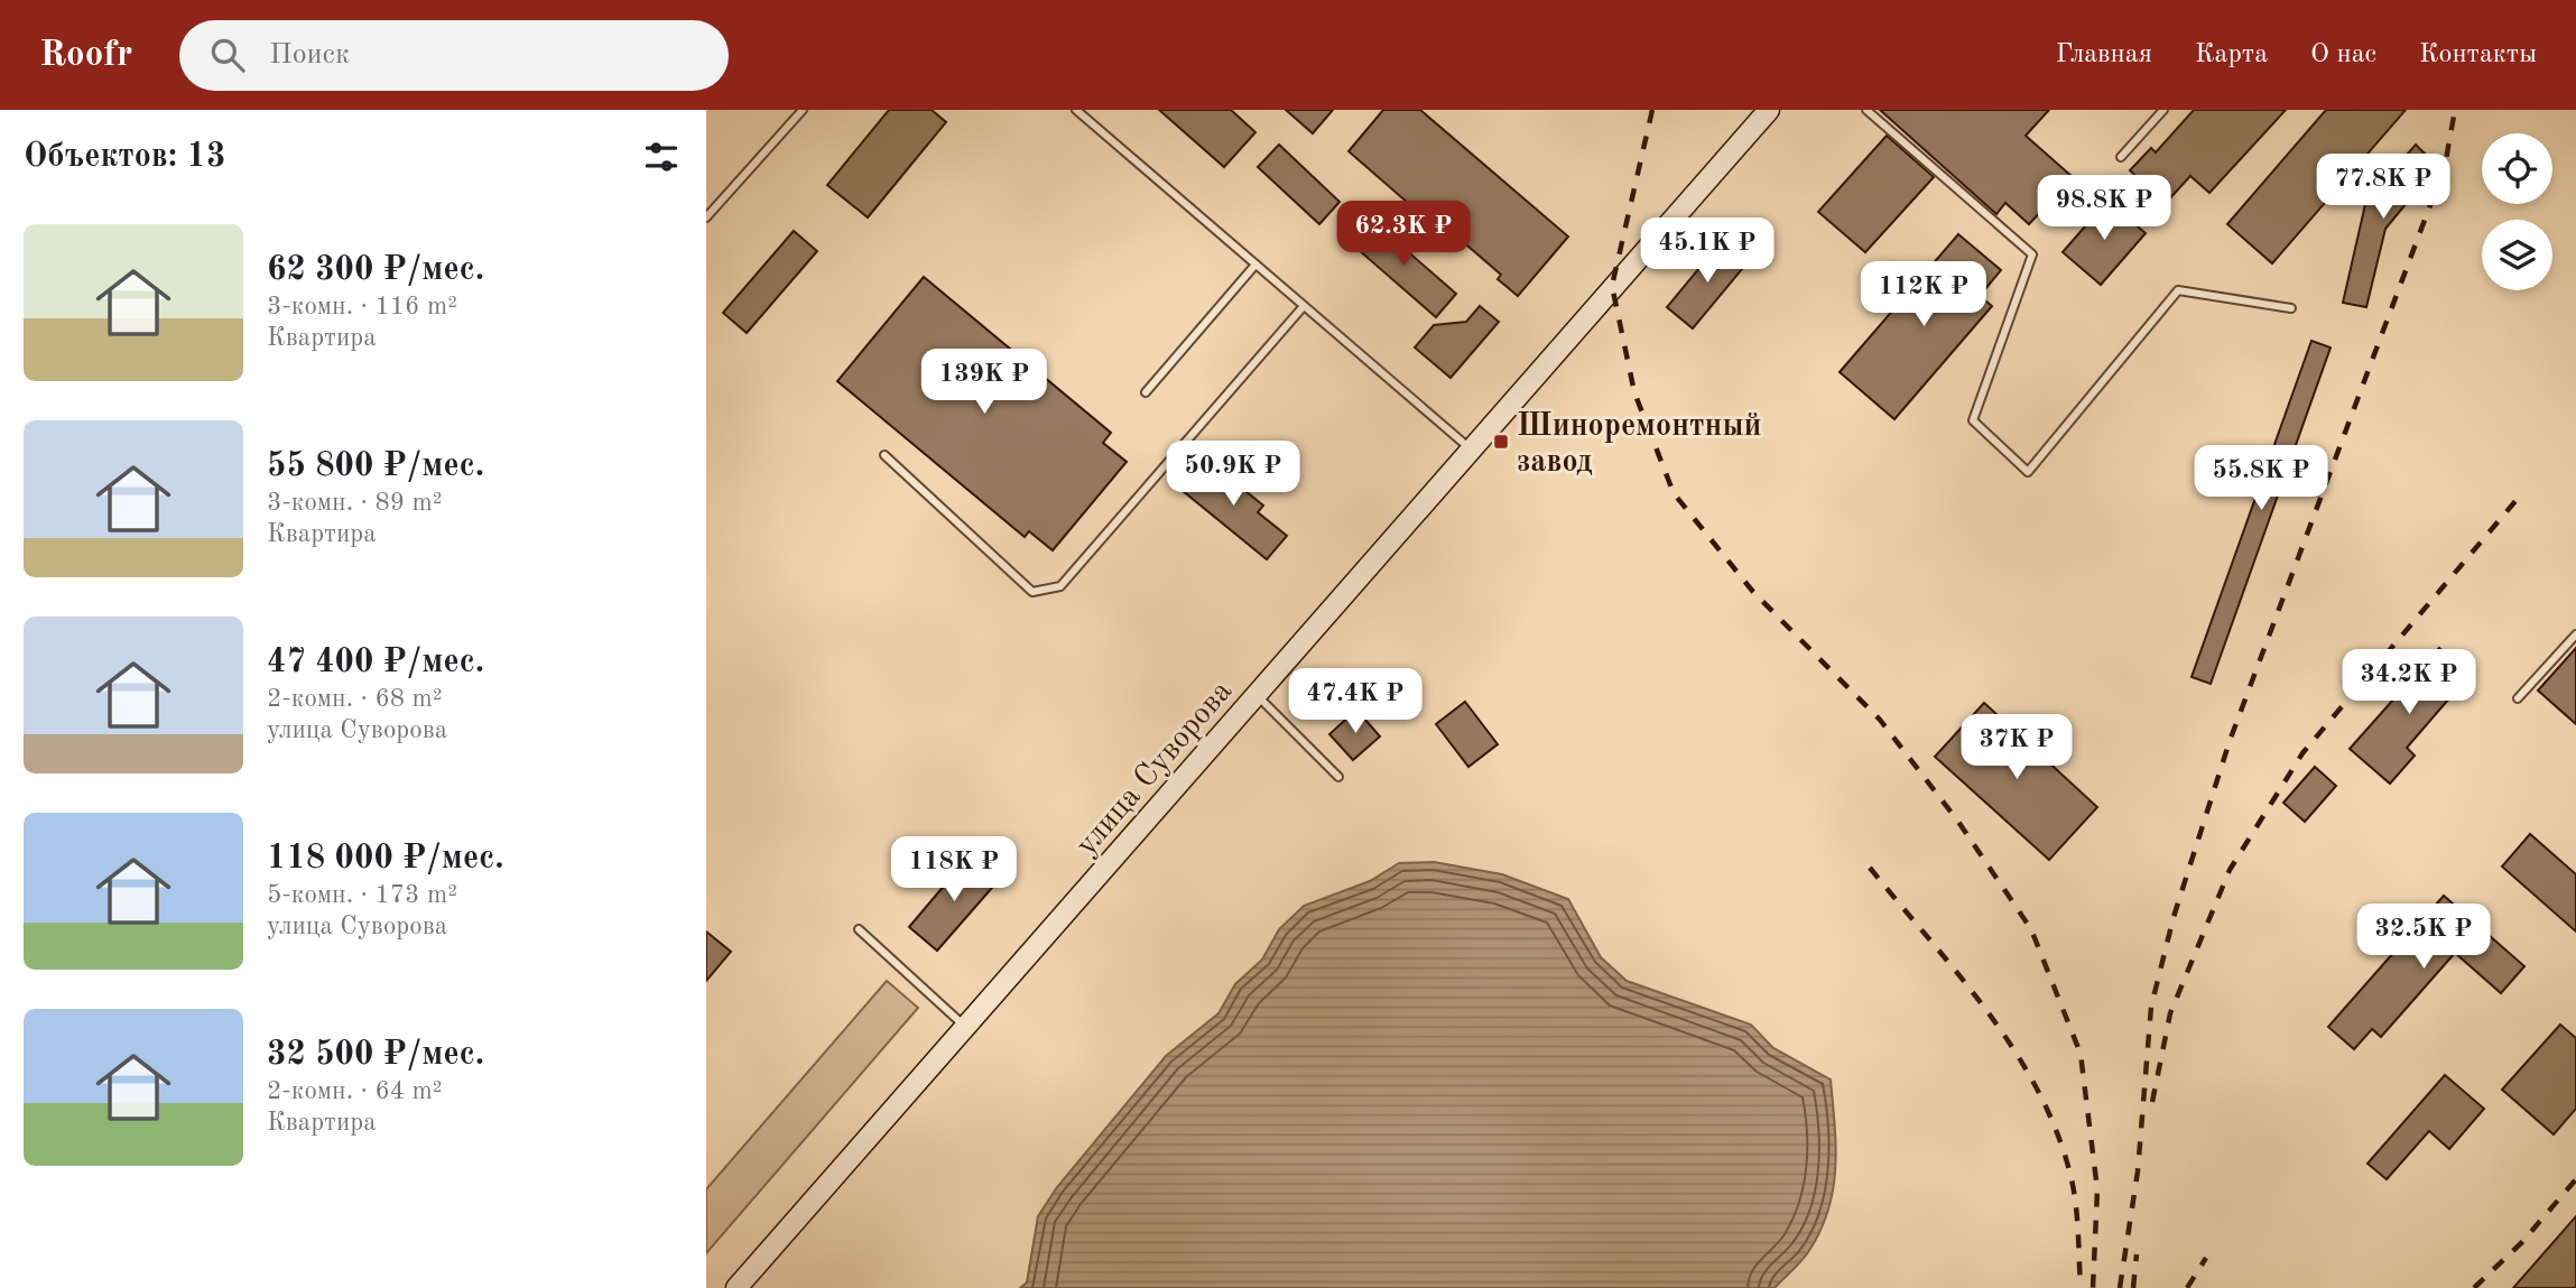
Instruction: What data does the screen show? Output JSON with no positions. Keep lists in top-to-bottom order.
{
  "streets": {
    "main road": ["улица Суворова"]
  },
  "places": {
    "transit": ["Шиноремонтный завод"]
  },
  "page": {
    "header": "Roofr",
    "search": "Поиск",
    "nav": [
      "Главная",
      "Карта",
      "О нас",
      "Контакты"
    ],
    "heading": "Объектов: 13",
    "price": [
      "77.8K ₽",
      "98.8K ₽",
      "62.3K ₽",
      "45.1K ₽",
      "112K ₽",
      "139K ₽",
      "50.9K ₽",
      "55.8K ₽",
      "34.2K ₽",
      "47.4K ₽",
      "37K ₽",
      "118K ₽",
      "32.5K ₽"
    ],
    "list": [
      {
        "name": "62 300 ₽/мес.",
        "note": "3-комн. · 116 m² · Квартира"
      },
      {
        "name": "55 800 ₽/мес.",
        "note": "3-комн. · 89 m² · Квартира"
      },
      {
        "name": "47 400 ₽/мес.",
        "note": "2-комн. · 68 m² · улица Суворова"
      },
      {
        "name": "118 000 ₽/мес.",
        "note": "5-комн. · 173 m² · улица Суворова"
      },
      {
        "name": "32 500 ₽/мес.",
        "note": "2-комн. · 64 m² · Квартира"
      }
    ]
  }
}
